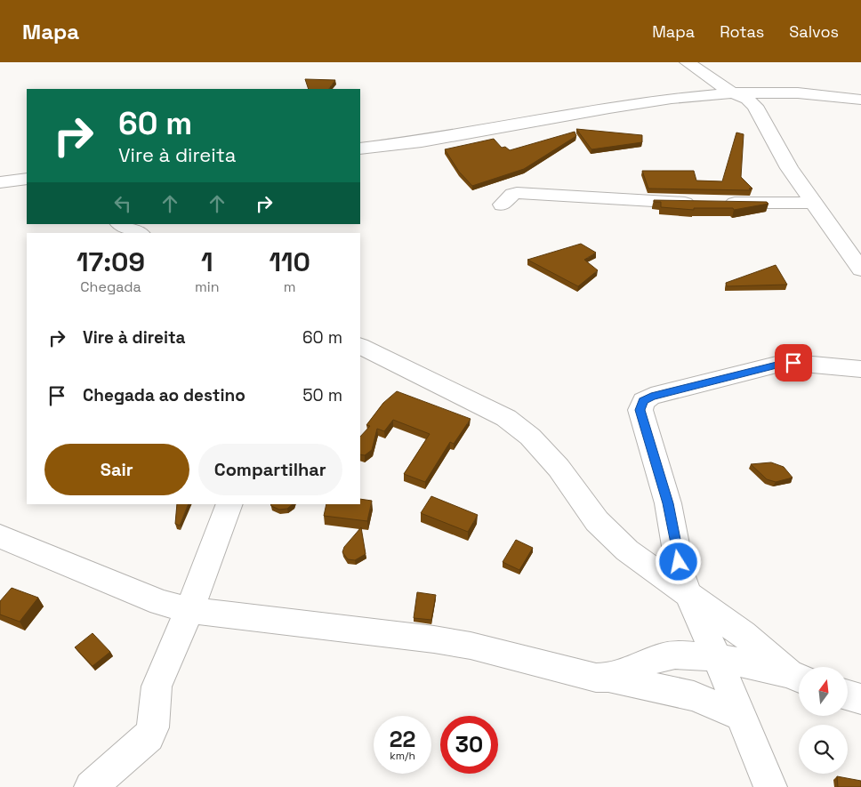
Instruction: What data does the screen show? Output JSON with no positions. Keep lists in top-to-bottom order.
{
  "north": "top",
  "page": {
    "header": "Mapa",
    "nav": ["Mapa", "Rotas", "Salvos"],
    "turn": ["60 m", "Vire à direita"],
    "eta": [
      "17:09",
      "Chegada",
      "1",
      "min",
      "110",
      "m"
    ],
    "list": [
      {
        "name": "Vire à direita",
        "value": "60 m"
      },
      {
        "name": "Chegada ao destino",
        "value": "50 m"
      }
    ],
    "buttons": ["Sair", "Compartilhar"],
    "speed": "22 km/h",
    "limit": "30"
  }
}
